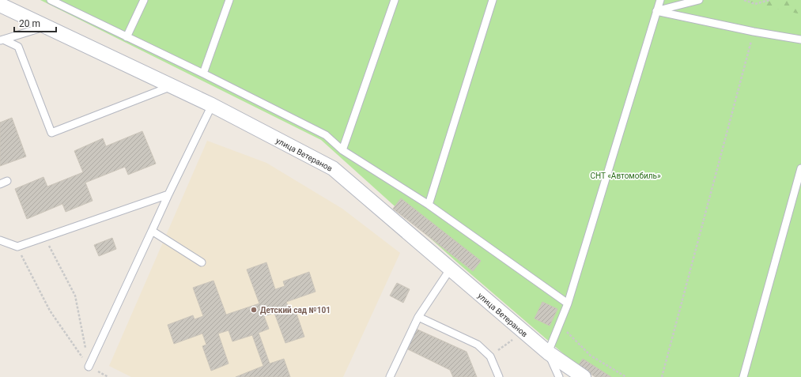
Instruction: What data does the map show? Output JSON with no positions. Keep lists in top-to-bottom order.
{
  "streets": {
    "street": ["улица Ветеранов"]
  },
  "parks": ["СНТ «Автомобиль»"],
  "places": ["Детский сад №101"],
  "scale_bar": "20 m"
}
